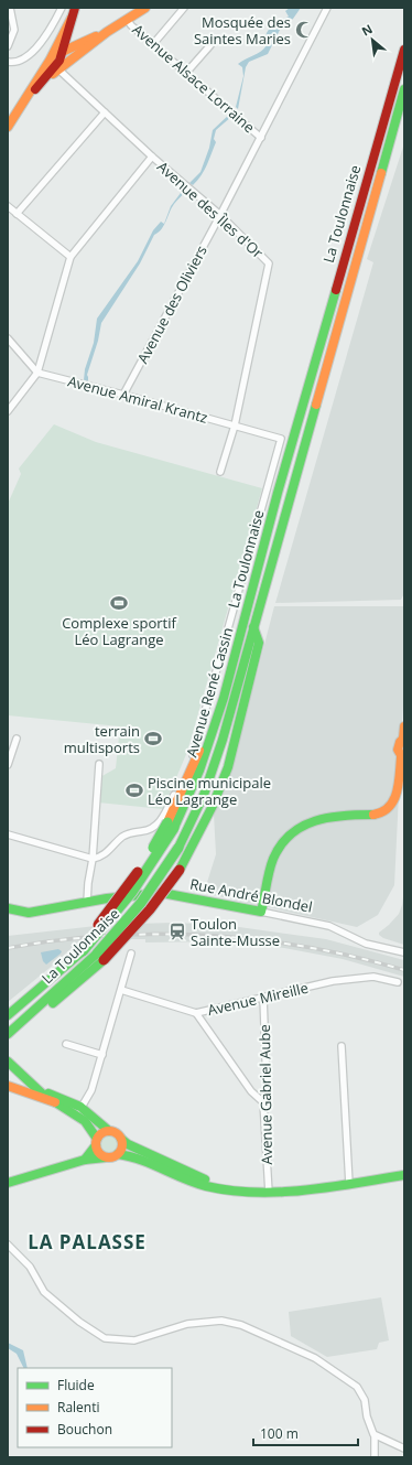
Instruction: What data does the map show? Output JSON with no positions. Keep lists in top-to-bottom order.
{
  "streets": {
    "main road": ["La Toulonnaise", "Rue André Blondel"],
    "street": [
      "Avenue Alsace Lorraine",
      "Avenue des Îles d'Or",
      "Avenue des Oliviers",
      "Avenue Amiral Krantz",
      "Avenue René Cassin",
      "Avenue Mireille",
      "Avenue Gabriel Aube"
    ]
  },
  "crossings": [
    ["Avenue Alsace Lorraine", "Avenue des Oliviers"],
    ["Avenue des Îles d'Or", "Avenue des Oliviers"],
    ["Avenue des Îles d'Or", "Avenue Amiral Krantz"],
    ["Avenue des Oliviers", "Avenue Amiral Krantz"],
    ["Avenue Amiral Krantz", "Avenue René Cassin"],
    ["Avenue Mireille", "Avenue Gabriel Aube"]
  ],
  "districts": ["LA PALASSE"],
  "places": {
    "mosque": ["Mosquée des Saintes Maries"],
    "sports": ["Complexe sportif Léo Lagrange", "terrain multisports", "Piscine municipale Léo Lagrange"],
    "station": ["Toulon Sainte-Musse"]
  },
  "legend": ["Fluide", "Ralenti", "Bouchon"],
  "scale_bar": "100 m",
  "north": "top left"
}
